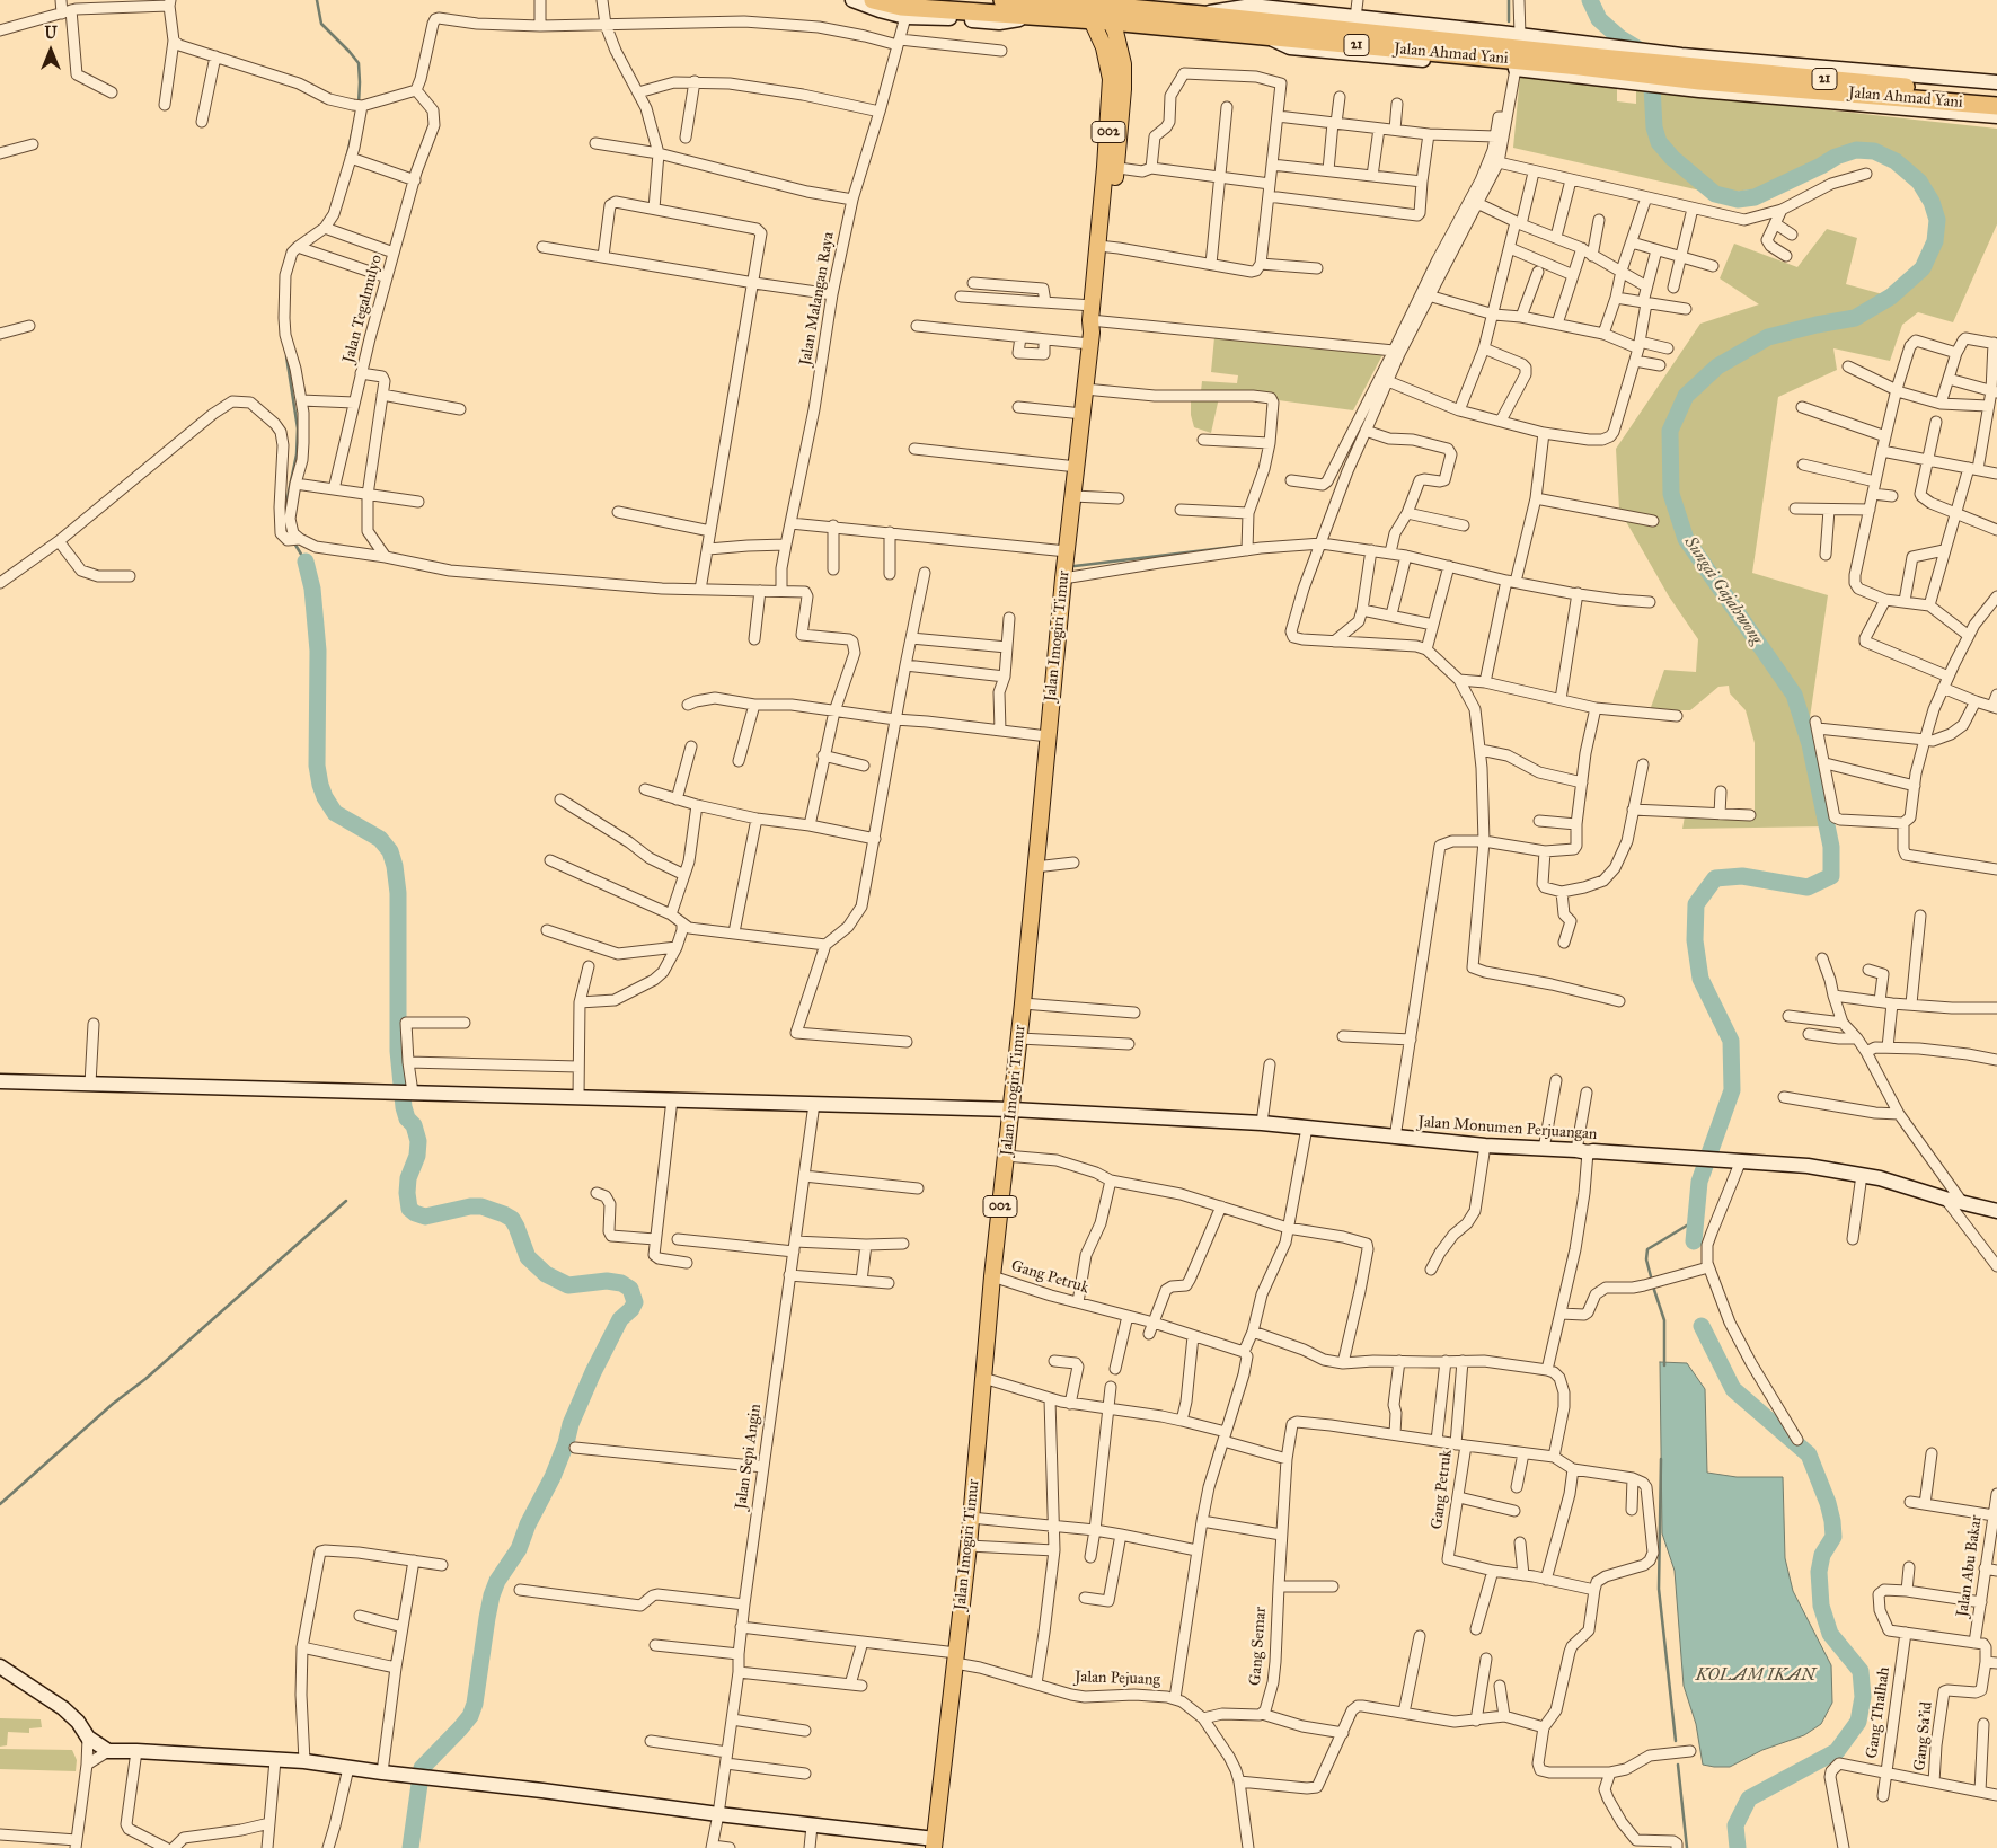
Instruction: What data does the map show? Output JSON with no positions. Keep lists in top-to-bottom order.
{
  "streets": {
    "highway": ["21", "Jalan Ahmad Yani"],
    "main road": ["002", "Jalan Imogiri Timur"],
    "street": [
      "Jalan Malangan Raya",
      "Jalan Tegalmulyo",
      "Jalan Monumen Perjuangan",
      "Gang Petruk",
      "Jalan Sepi Angin",
      "Jalan Abu Bakar",
      "Gang Semar",
      "Jalan Pejuang",
      "Gang Thalhah",
      "Gang Sa'id"
    ]
  },
  "crossings": [
    ["Jalan Ahmad Yani", "Jalan Imogiri Timur"],
    ["Jalan Imogiri Timur", "Jalan Monumen Perjuangan"],
    ["Jalan Imogiri Timur", "Gang Petruk"],
    ["Jalan Imogiri Timur", "Jalan Pejuang"],
    ["Jalan Monumen Perjuangan", "Jalan Sepi Angin"],
    ["Gang Petruk", "Gang Semar"],
    ["Jalan Sepi Angin", "Jalan Pejuang"]
  ],
  "water": ["Sungai Gajahwong", "KOLAM IKAN"],
  "north": "top"
}
